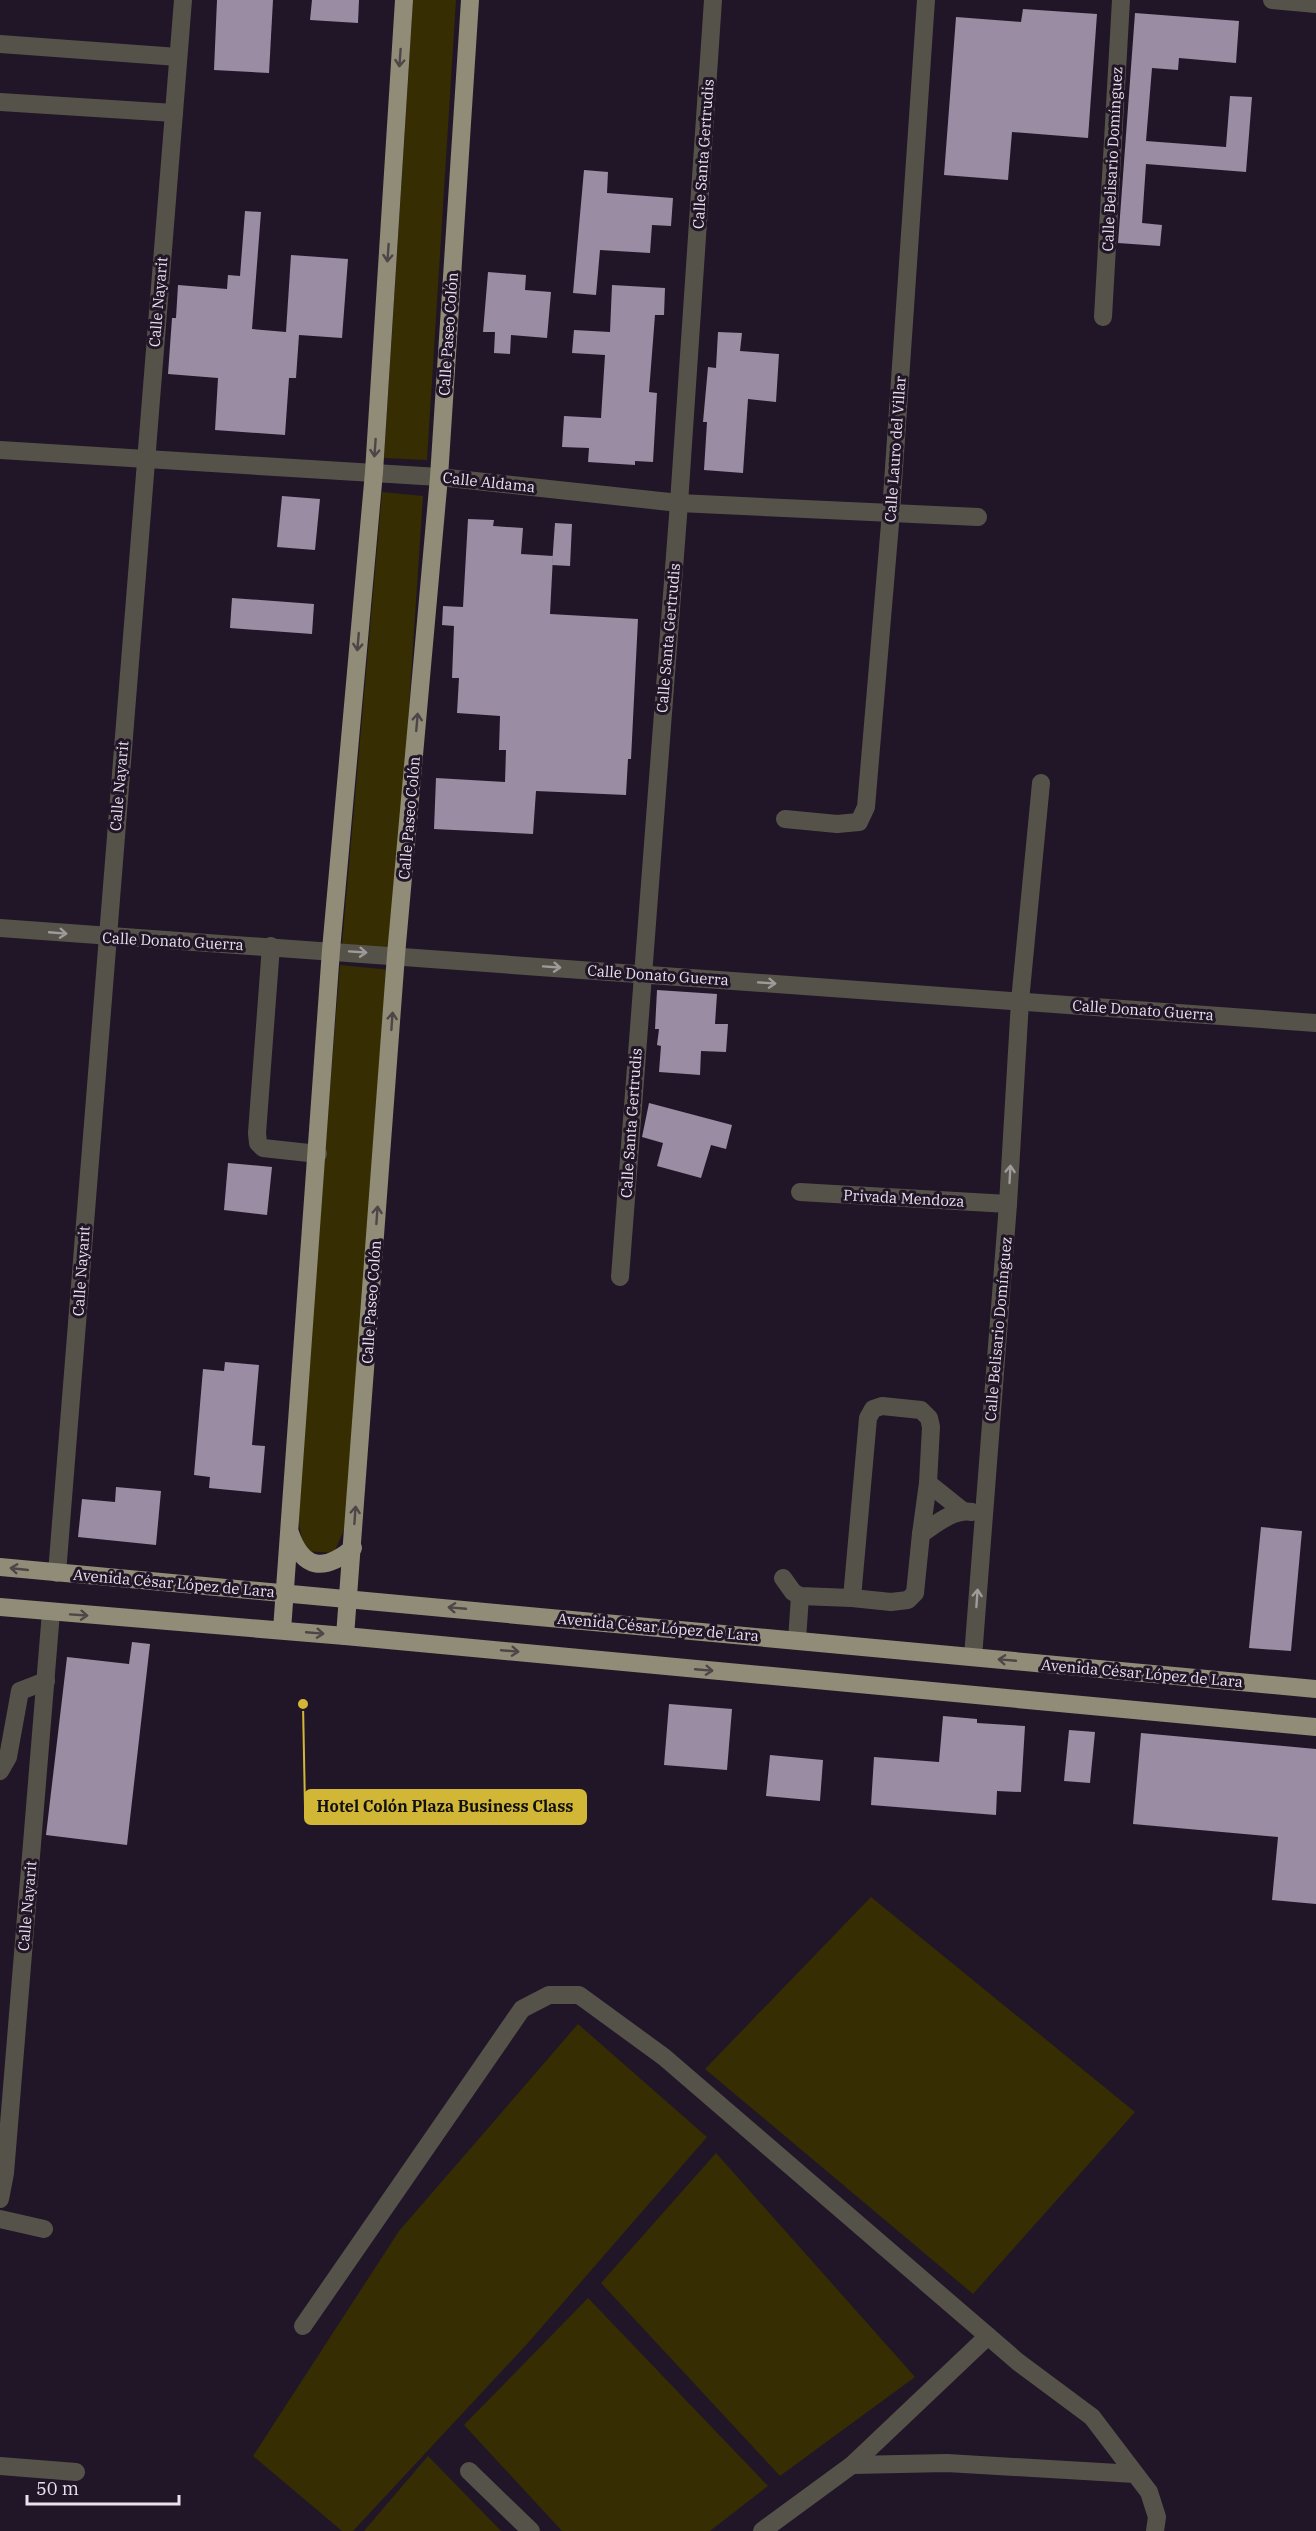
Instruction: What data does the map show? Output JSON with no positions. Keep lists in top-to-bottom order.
{
  "streets": {
    "main road": ["Calle Paseo Colón", "Avenida César López de Lara"],
    "street": [
      "Calle Santa Gertrudis",
      "Calle Belisario Domínguez",
      "Calle Nayarit",
      "Calle Lauro del Villar",
      "Calle Aldama",
      "Calle Donato Guerra",
      "Privada Mendoza"
    ]
  },
  "crossings": [
    ["Calle Santa Gertrudis", "Calle Aldama"],
    ["Calle Santa Gertrudis", "Calle Donato Guerra"],
    ["Calle Belisario Domínguez", "Calle Donato Guerra"],
    ["Calle Belisario Domínguez", "Privada Mendoza"],
    ["Calle Belisario Domínguez", "Avenida César López de Lara"],
    ["Calle Nayarit", "Calle Aldama"],
    ["Calle Nayarit", "Calle Donato Guerra"],
    ["Calle Nayarit", "Avenida César López de Lara"],
    ["Calle Paseo Colón", "Calle Aldama"],
    ["Calle Paseo Colón", "Calle Donato Guerra"],
    ["Calle Paseo Colón", "Avenida César López de Lara"],
    ["Calle Lauro del Villar", "Calle Aldama"]
  ],
  "one_way": ["Calle Donato Guerra"],
  "places": ["Hotel Colón Plaza Business Class"],
  "scale_bar": "50 m"
}
